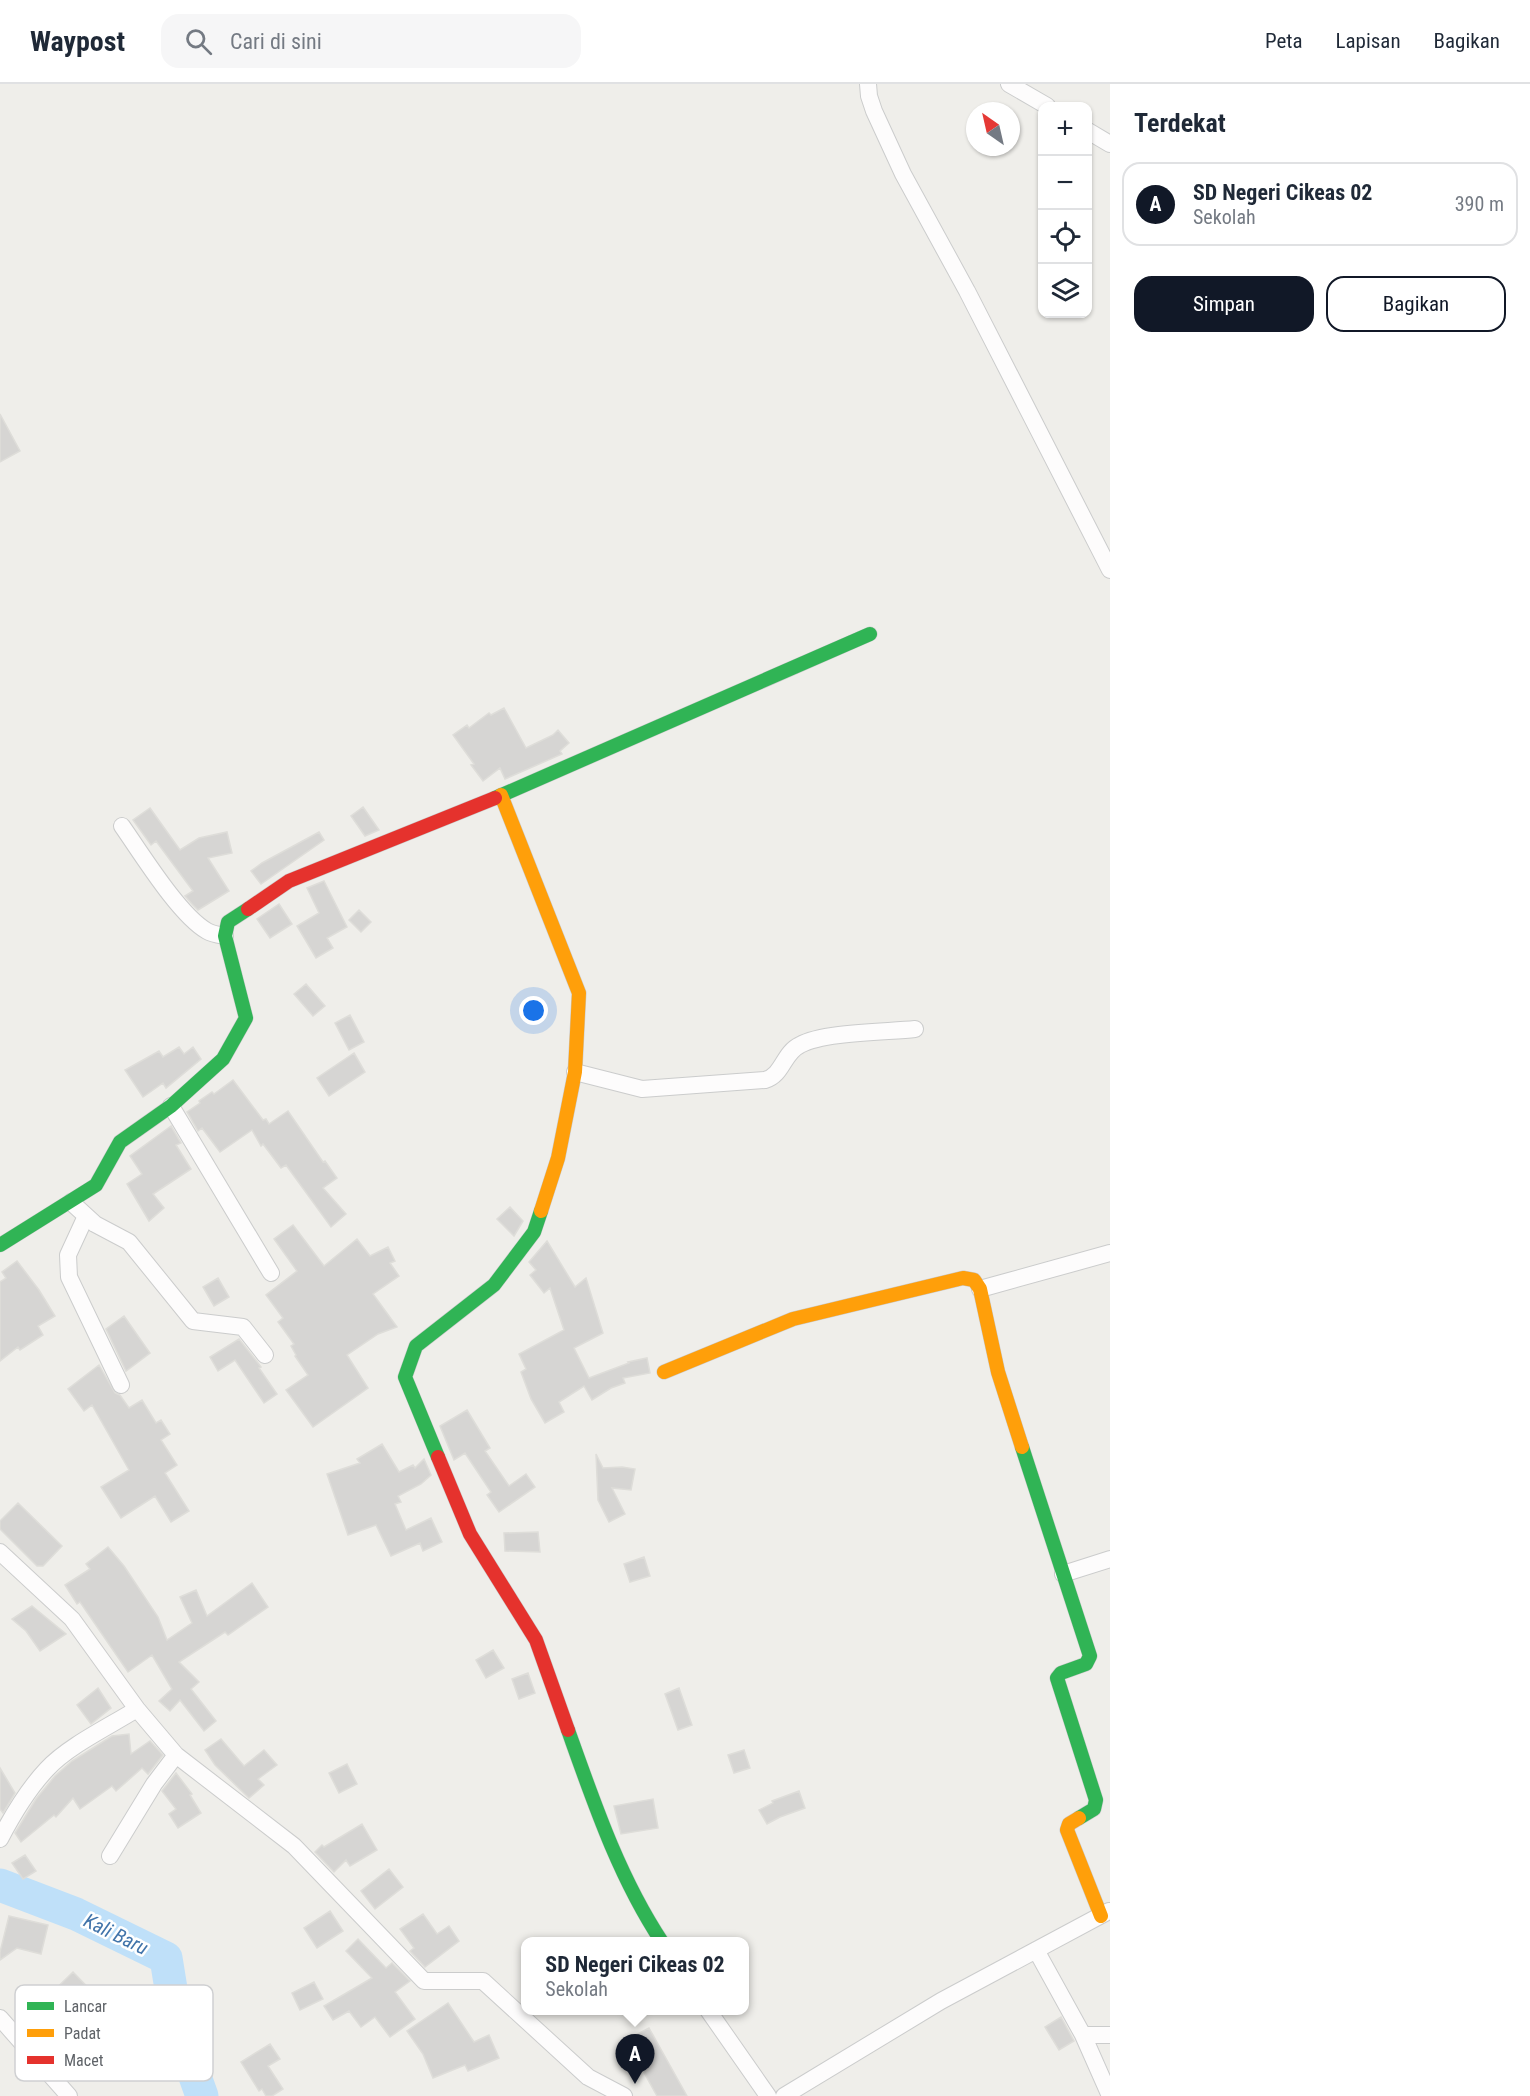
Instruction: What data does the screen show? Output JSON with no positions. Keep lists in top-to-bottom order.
{
  "water": ["Kali Baru"],
  "legend": ["Lancar", "Padat", "Macet"],
  "north": "top left",
  "page": {
    "header": "Waypost",
    "search": "Cari di sini",
    "nav": ["Peta", "Lapisan", "Bagikan"],
    "heading": "Terdekat",
    "map_buttons": ["+", "−"],
    "list": [
      {
        "mark": "A",
        "name": "SD Negeri Cikeas 02",
        "note": "Sekolah",
        "value": "390 m"
      }
    ],
    "buttons": ["Simpan", "Bagikan"],
    "popup": ["SD Negeri Cikeas 02", "Sekolah"],
    "pins": "A"
  }
}
